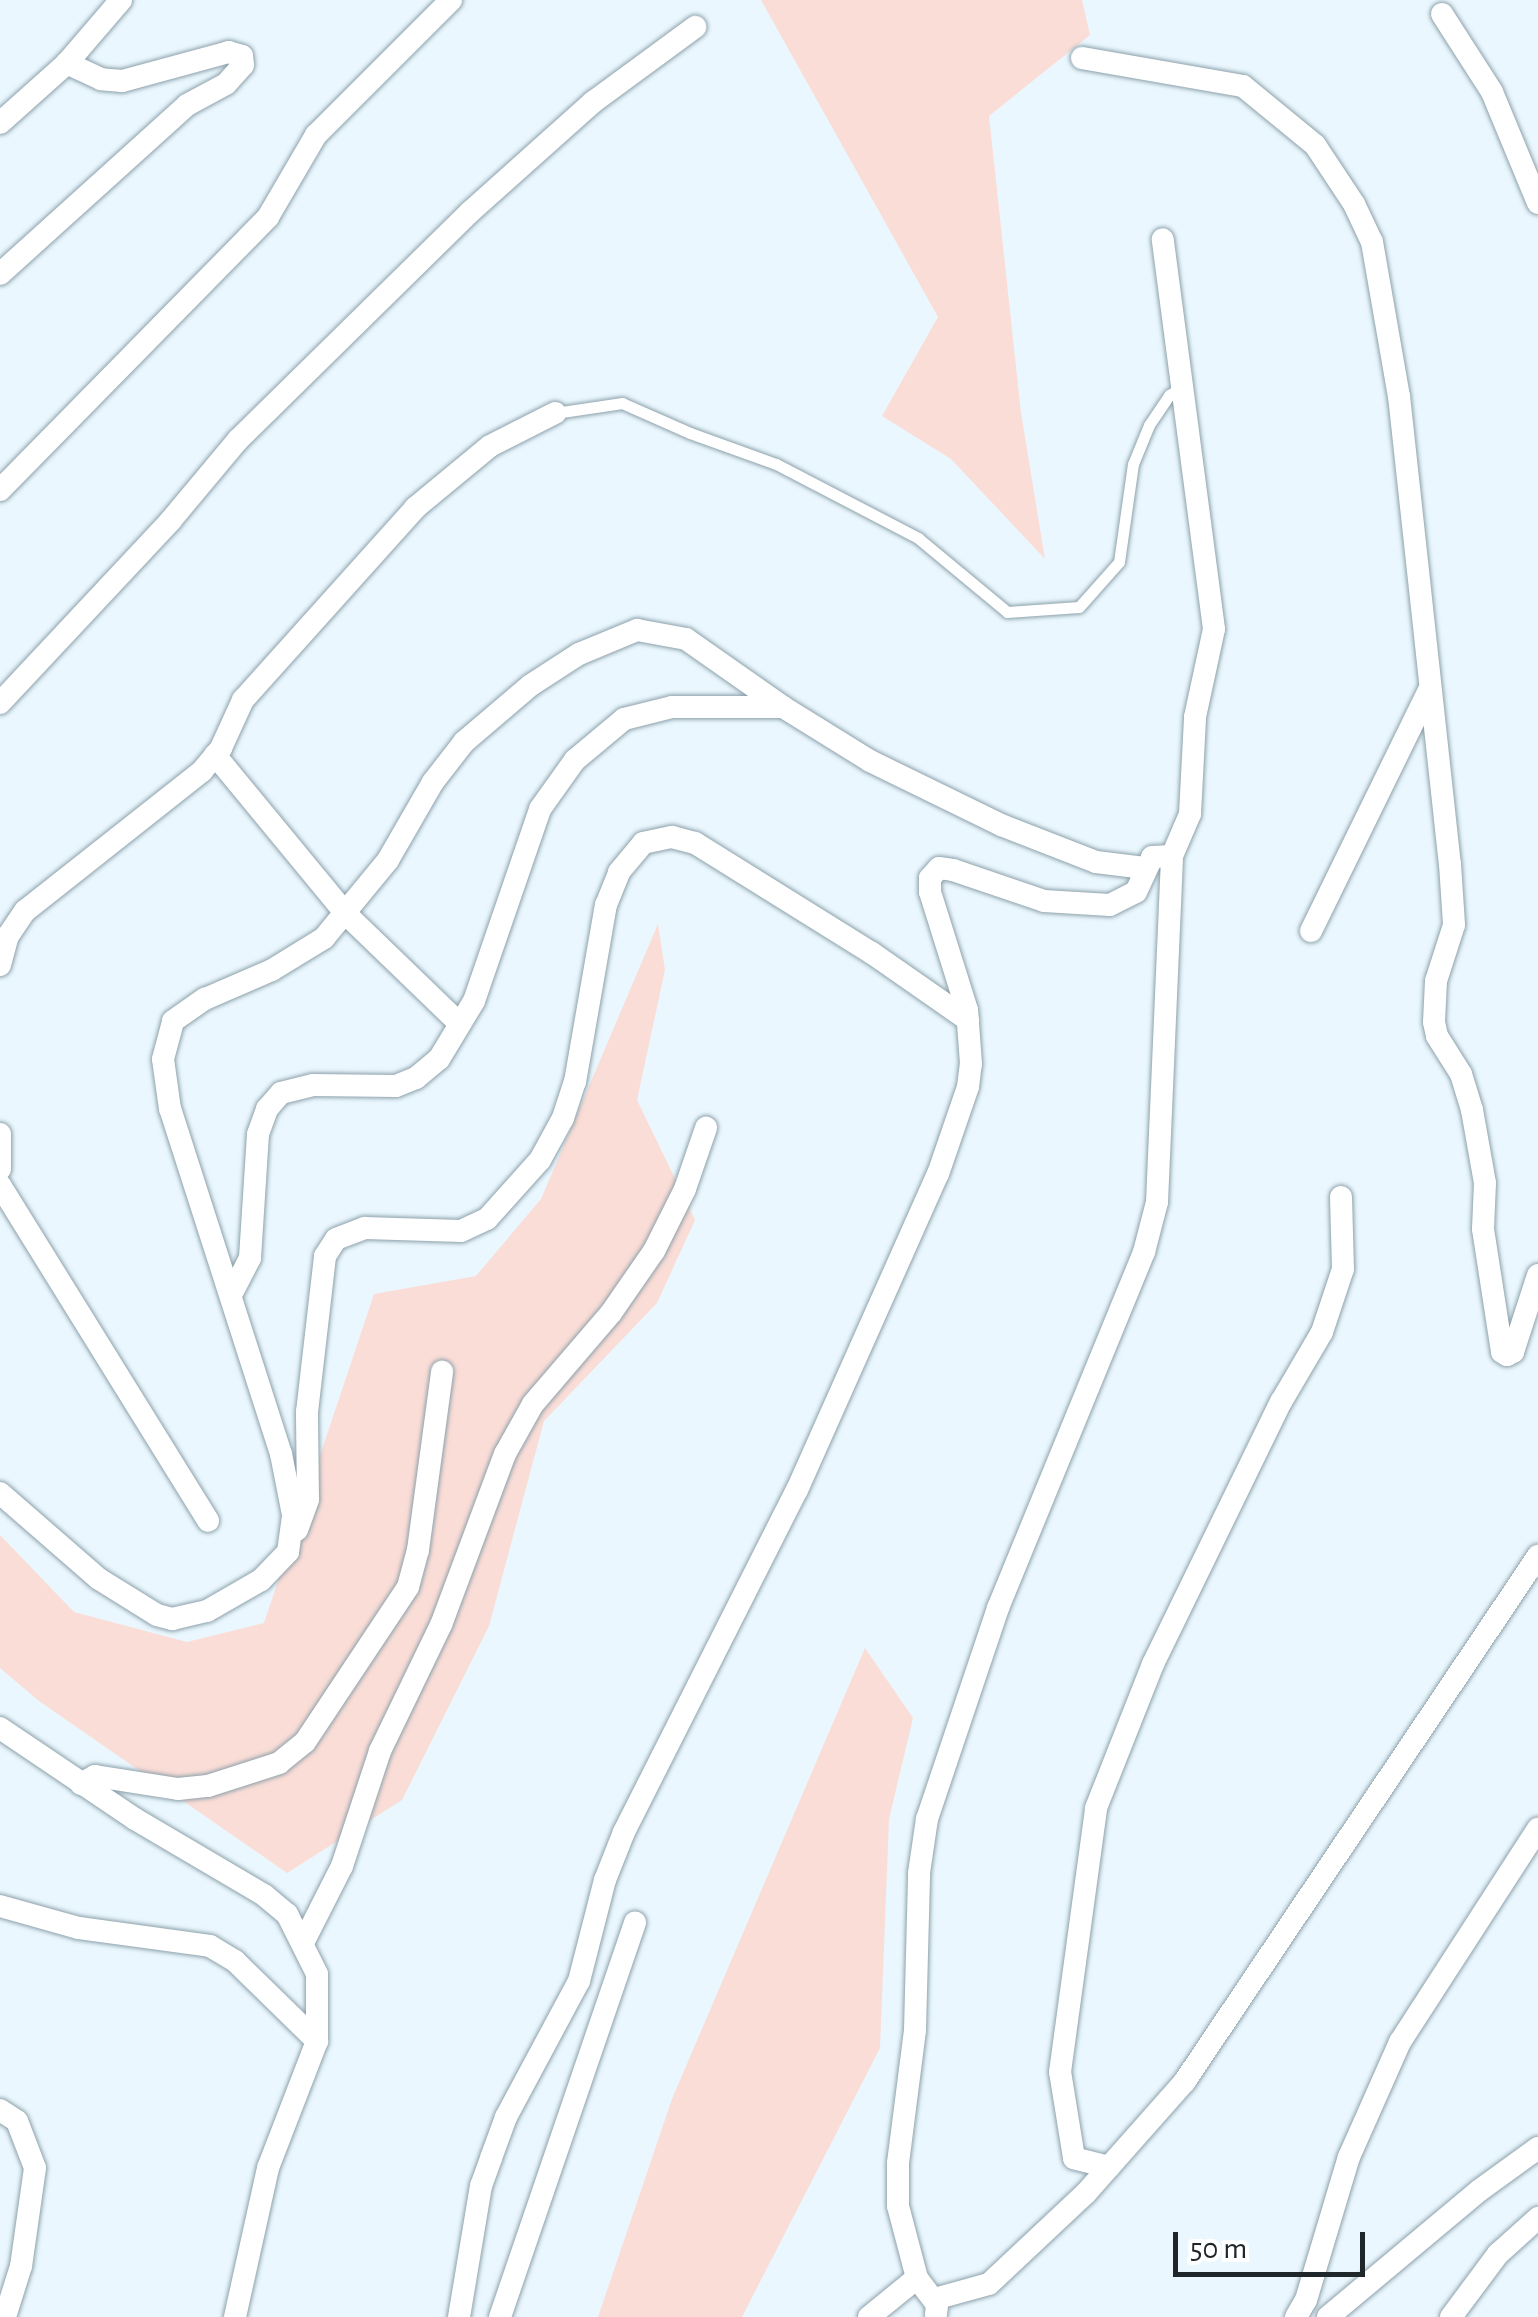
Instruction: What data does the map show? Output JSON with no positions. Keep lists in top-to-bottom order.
{
  "scale_bar": "50 m"
}
